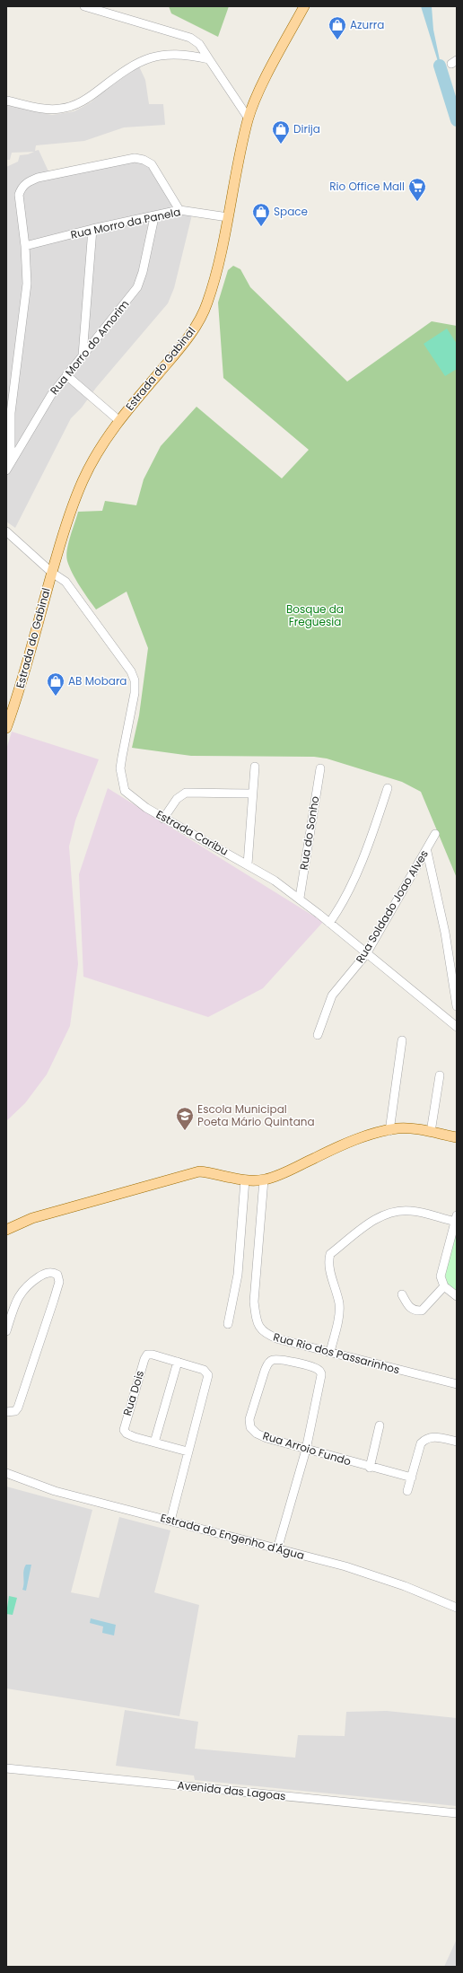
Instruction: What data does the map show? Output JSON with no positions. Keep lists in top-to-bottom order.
{
  "streets": {
    "main road": ["Estrada do Gabinal"],
    "street": [
      "Rua Morro da Panela",
      "Rua Morro do Amorim",
      "Estrada Caribu",
      "Rua do Sonho",
      "Rua Soldado Joao Alves",
      "Rua Rio dos Passarinhos",
      "Rua Dois",
      "Rua Arroio Fundo",
      "Estrada do Engenho d'Água",
      "Avenida das Lagoas"
    ]
  },
  "crossings": [
    ["Rua Morro da Panela", "Rua Morro do Amorim"],
    ["Rua Morro da Panela", "Estrada do Gabinal"],
    ["Estrada do Gabinal", "Estrada Caribu"],
    ["Estrada Caribu", "Rua do Sonho"],
    ["Estrada Caribu", "Rua Soldado Joao Alves"],
    ["Rua Dois", "Estrada do Engenho d'Água"]
  ],
  "parks": ["Bosque da Freguesia"],
  "places": {
    "shop": [
      "Azurra",
      "Dirija",
      "Space",
      "AB Mobara"
    ],
    "supermarket": ["Rio Office Mall"],
    "school or university": ["Escola Municipal Poeta Mário Quintana"]
  }
}
